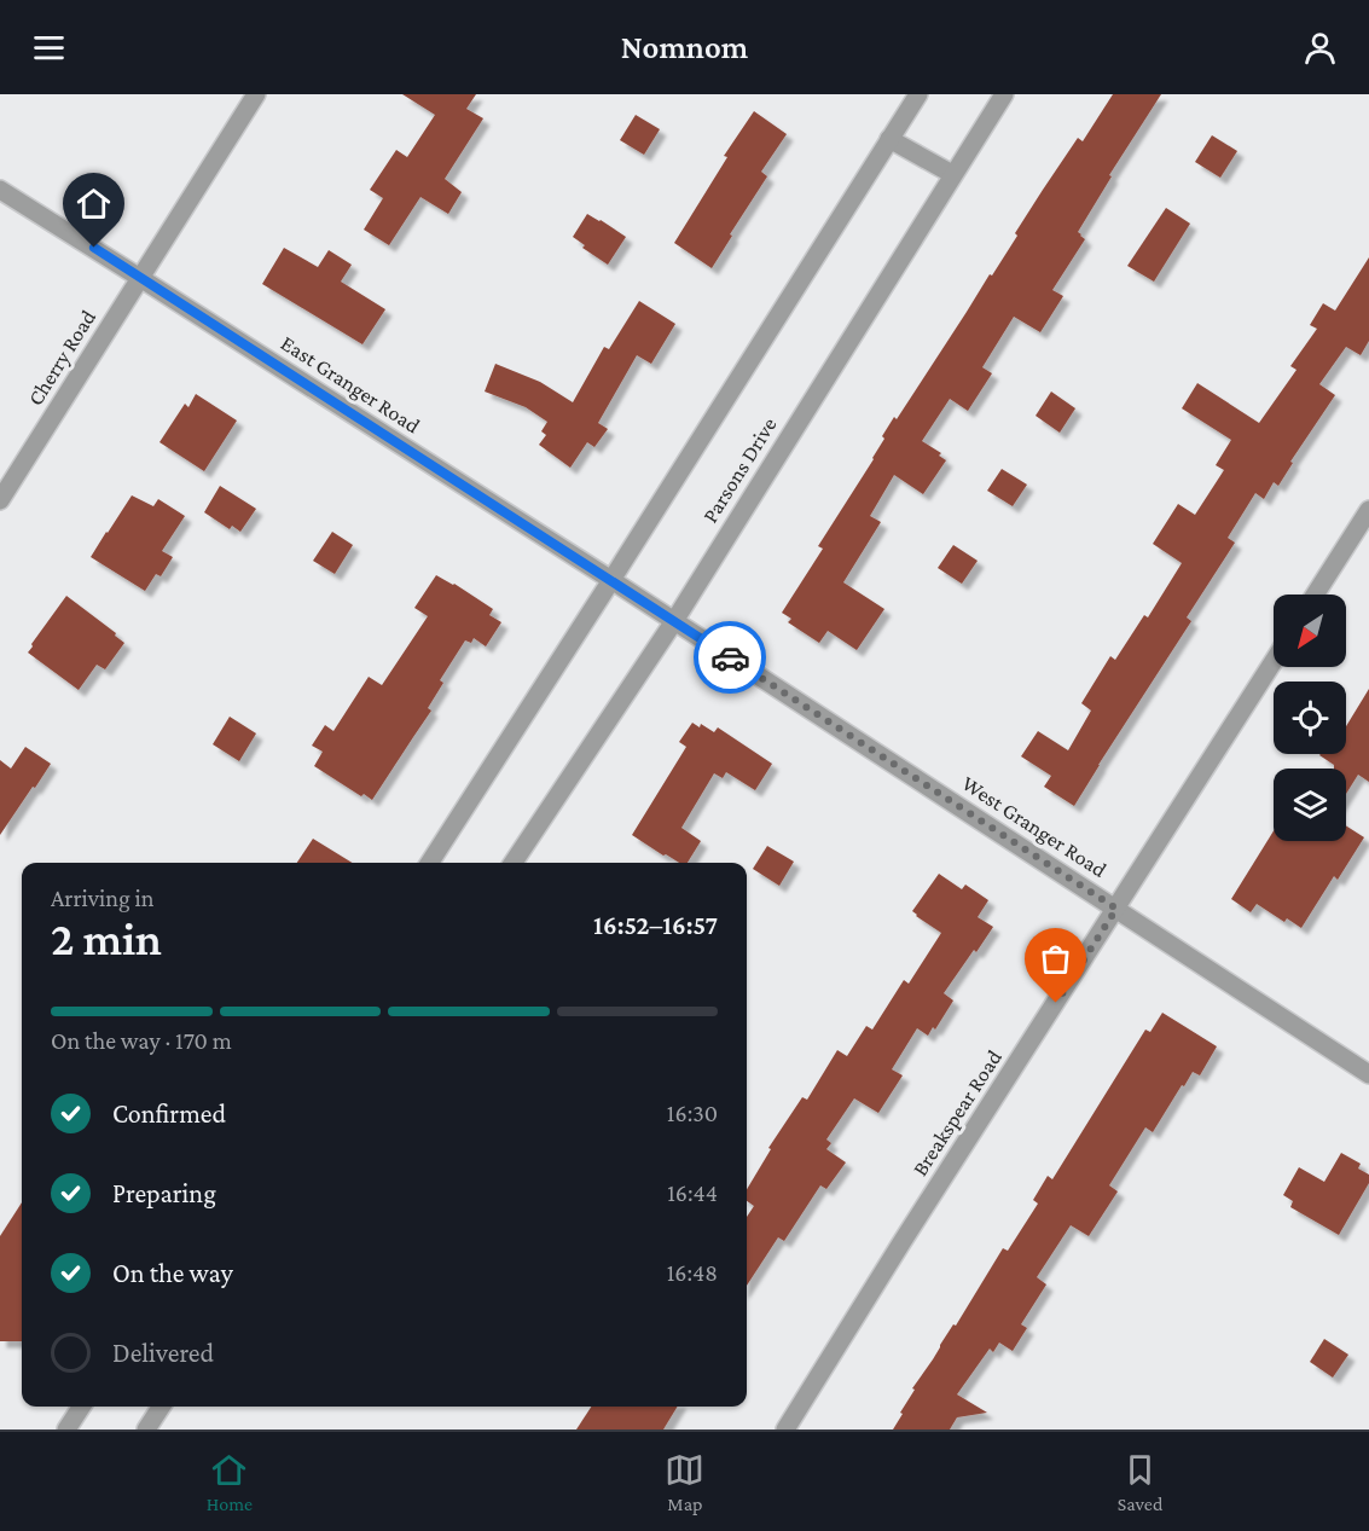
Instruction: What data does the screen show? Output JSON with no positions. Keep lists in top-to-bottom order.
{
  "streets": {
    "street": [
      "Cherry Road",
      "East Granger Road",
      "Parsons Drive",
      "West Granger Road",
      "Breakspear Road"
    ]
  },
  "crossings": [
    ["Cherry Road", "East Granger Road"],
    ["East Granger Road", "Parsons Drive"],
    ["East Granger Road", "West Granger Road"],
    ["Parsons Drive", "West Granger Road"],
    ["West Granger Road", "Breakspear Road"]
  ],
  "north": "bottom left",
  "page": {
    "header": "Nomnom",
    "heading": ["2 min", "Arriving in", "16:52–16:57"],
    "bar": "On the way · 170 m",
    "list": [
      ["Confirmed", "16:30"],
      ["Preparing", "16:44"],
      ["On the way", "16:48"],
      "Delivered"
    ],
    "tabs": ["Home", "Map", "Saved"]
  }
}
